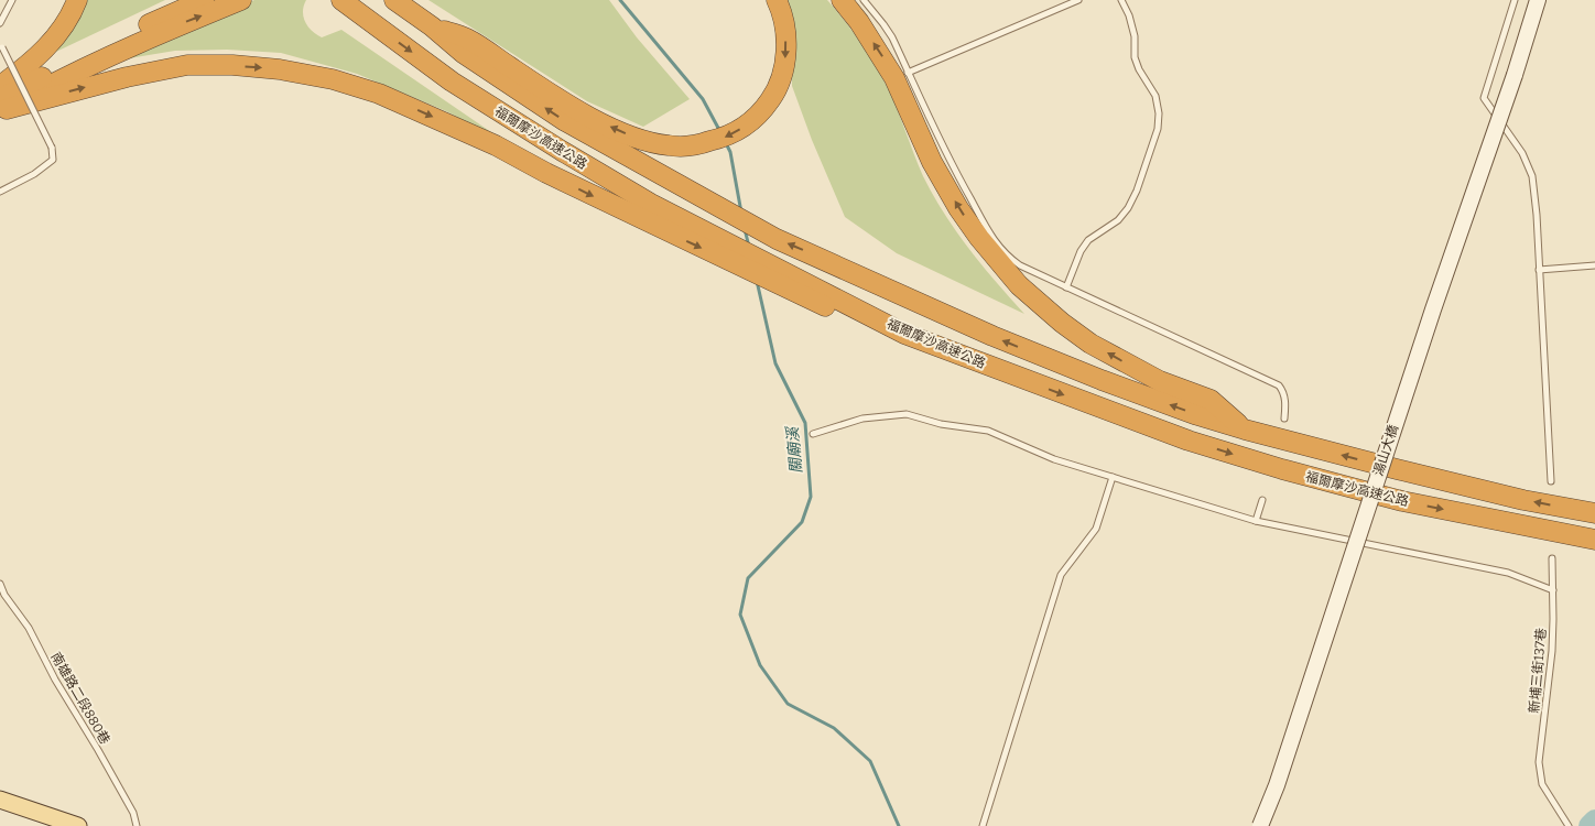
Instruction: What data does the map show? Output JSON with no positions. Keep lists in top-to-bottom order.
{
  "streets": {
    "highway": ["福爾摩沙高速公路"],
    "street": ["湯山大橋"],
    "lane": ["新埔三街137巷", "南雄路二段880巷"]
  },
  "water": ["關廟溪"]
}
